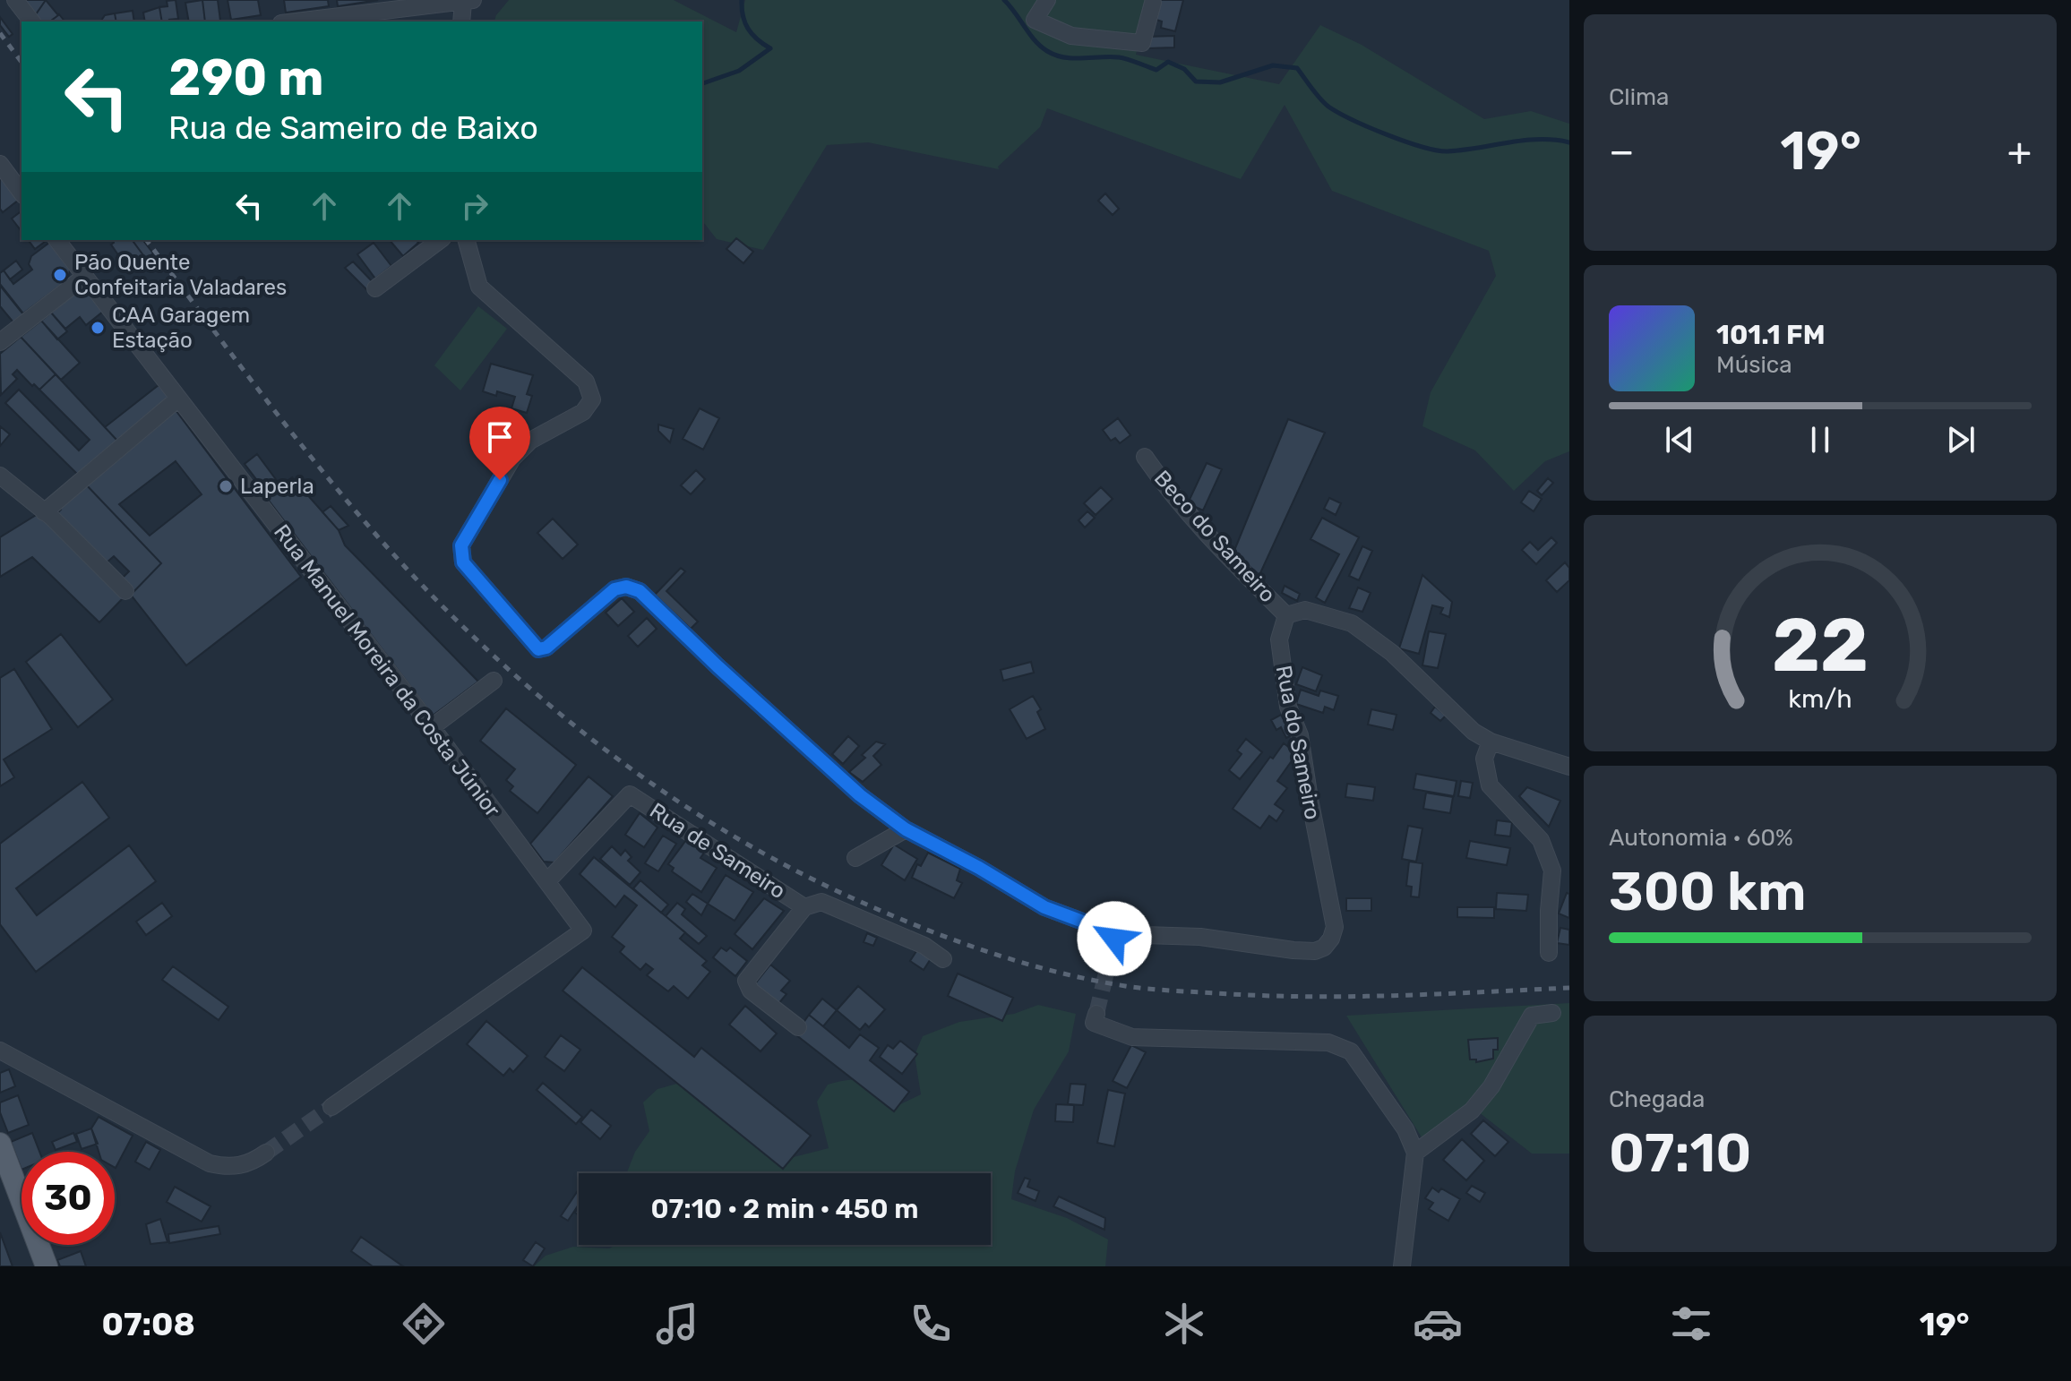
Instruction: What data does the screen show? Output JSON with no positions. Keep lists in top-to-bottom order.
{
  "streets": {
    "street": [
      "Beco do Sameiro",
      "Rua Manuel Moreira da Costa Júnior",
      "Rua do Sameiro",
      "Rua de Sameiro"
    ]
  },
  "crossings": [
    ["Beco do Sameiro", "Rua do Sameiro"],
    ["Rua Manuel Moreira da Costa Júnior", "Rua de Sameiro"]
  ],
  "places": ["Pão Quente Confeitaria Valadares", "CAA Garagem Estação", "Laperla"],
  "page": {
    "tile": [
      "Clima",
      ["Autonomia · 60%", "300 km"],
      ["Chegada", "07:10"]
    ],
    "turn": ["290 m", "Rua de Sameiro de Baixo"],
    "heat": ["−", "19°", "+"],
    "song": ["101.1 FM", "Música"],
    "limit": "30",
    "trip": "07:10 · 2 min · 450 m",
    "tabs": ["07:08", "19°"],
    "gauge": ["22", "km/h"]
  }
}
